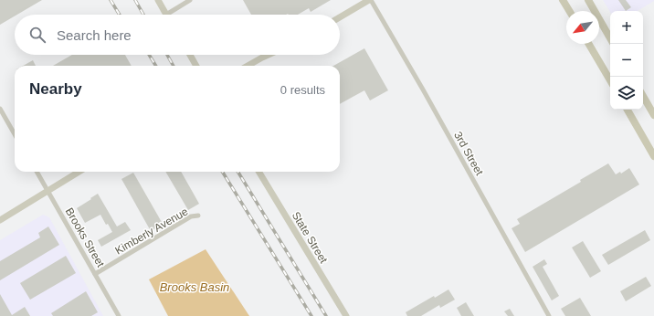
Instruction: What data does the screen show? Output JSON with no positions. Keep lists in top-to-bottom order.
{
  "streets": {
    "street": [
      "3rd Street",
      "Kimberly Avenue",
      "Brooks Street",
      "State Street"
    ]
  },
  "crossings": [
    ["Kimberly Avenue", "Brooks Street"]
  ],
  "water": ["Brooks Basin"],
  "north": "bottom left",
  "page": {
    "map_buttons": ["+", "−"],
    "search": "Search here",
    "heading": ["Nearby", "0 results"]
  }
}
